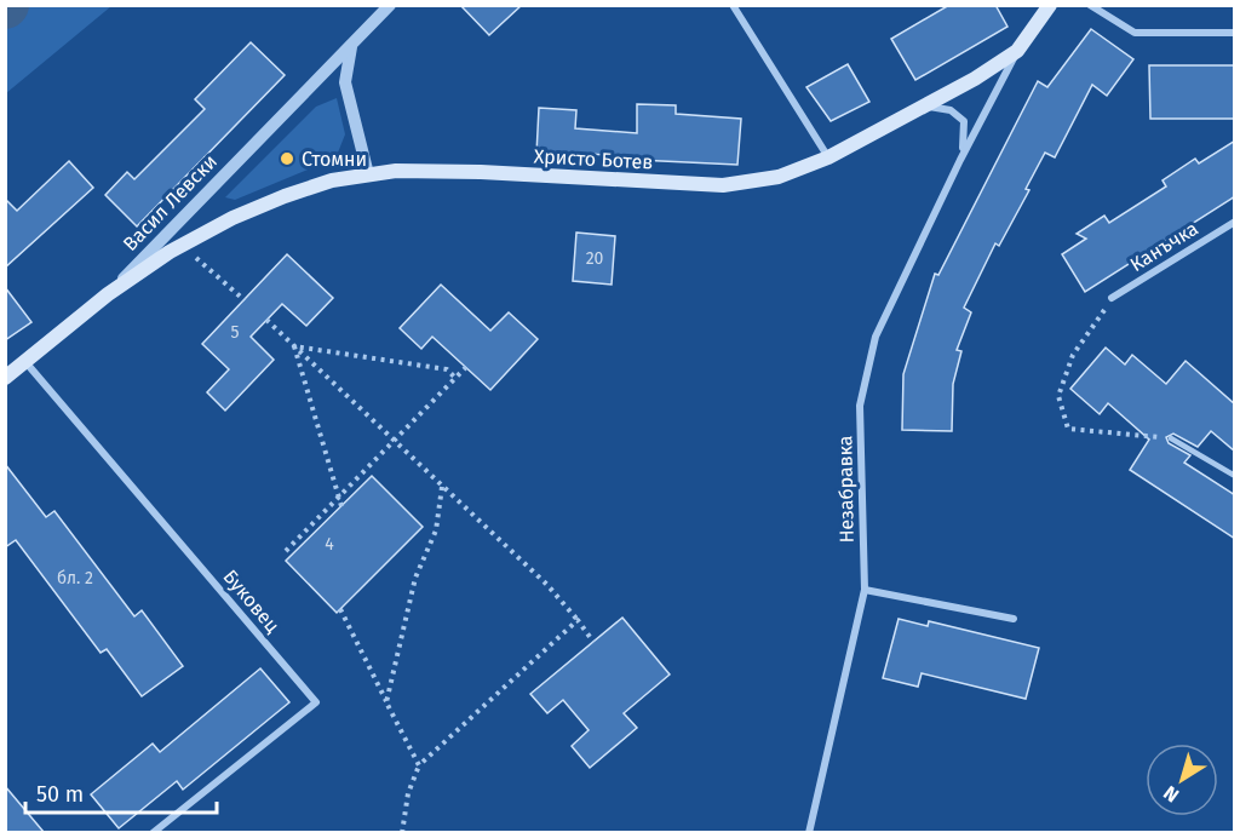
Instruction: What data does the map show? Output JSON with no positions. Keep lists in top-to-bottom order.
{
  "streets": {
    "main road": ["Христо Ботев", "Васил Левски"],
    "street": ["Канъчка", "Незабравка", "Буковец"]
  },
  "crossings": [
    ["Христо Ботев", "Васил Левски"],
    ["Христо Ботев", "Незабравка"],
    ["Васил Левски", "Буковец"]
  ],
  "places": ["Стомни"],
  "house_numbers": [
    "20",
    "5",
    "4",
    "бл. 2"
  ],
  "scale_bar": "50 m",
  "north": "bottom left"
}
